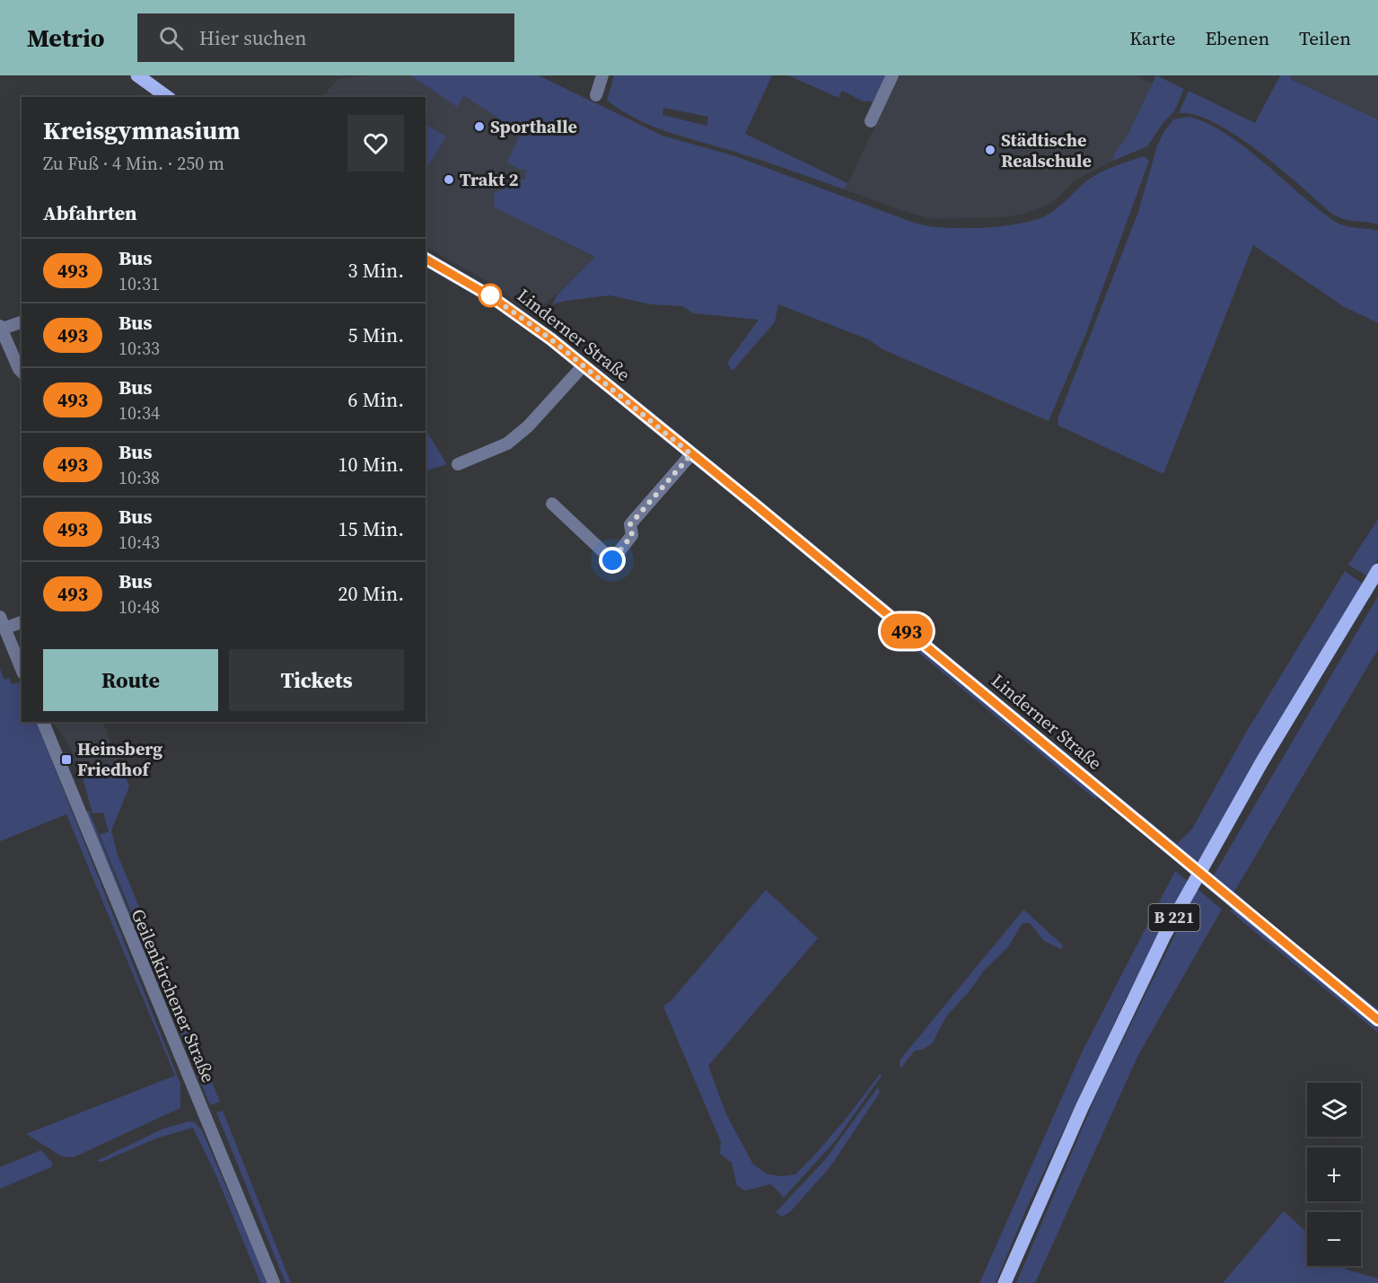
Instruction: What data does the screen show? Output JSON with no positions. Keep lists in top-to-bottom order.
{
  "streets": {
    "main road": ["Linderner Straße", "B 221"],
    "street": ["Geilenkirchener Straße"]
  },
  "places": {
    "other": ["Sporthalle", "Städtische Realschule", "Trakt 2"],
    "transit": ["Heinsberg Friedhof"]
  },
  "lines": ["bus line 493"],
  "page": {
    "header": "Metrio",
    "search": "Hier suchen",
    "nav": ["Karte", "Ebenen", "Teilen"],
    "on_map": "493",
    "heading": [
      ["Kreisgymnasium", "Zu Fuß · 4 Min. · 250 m"],
      "Abfahrten"
    ],
    "list": [
      {
        "mark": "493",
        "name": "Bus",
        "note": "10:31",
        "value": "3 Min."
      },
      {
        "mark": "493",
        "name": "Bus",
        "note": "10:33",
        "value": "5 Min."
      },
      {
        "mark": "493",
        "name": "Bus",
        "note": "10:34",
        "value": "6 Min."
      },
      {
        "mark": "493",
        "name": "Bus",
        "note": "10:38",
        "value": "10 Min."
      },
      {
        "mark": "493",
        "name": "Bus",
        "note": "10:43",
        "value": "15 Min."
      },
      {
        "mark": "493",
        "name": "Bus",
        "note": "10:48",
        "value": "20 Min."
      }
    ],
    "buttons": ["Route", "Tickets"],
    "map_buttons": ["+", "−"]
  }
}
